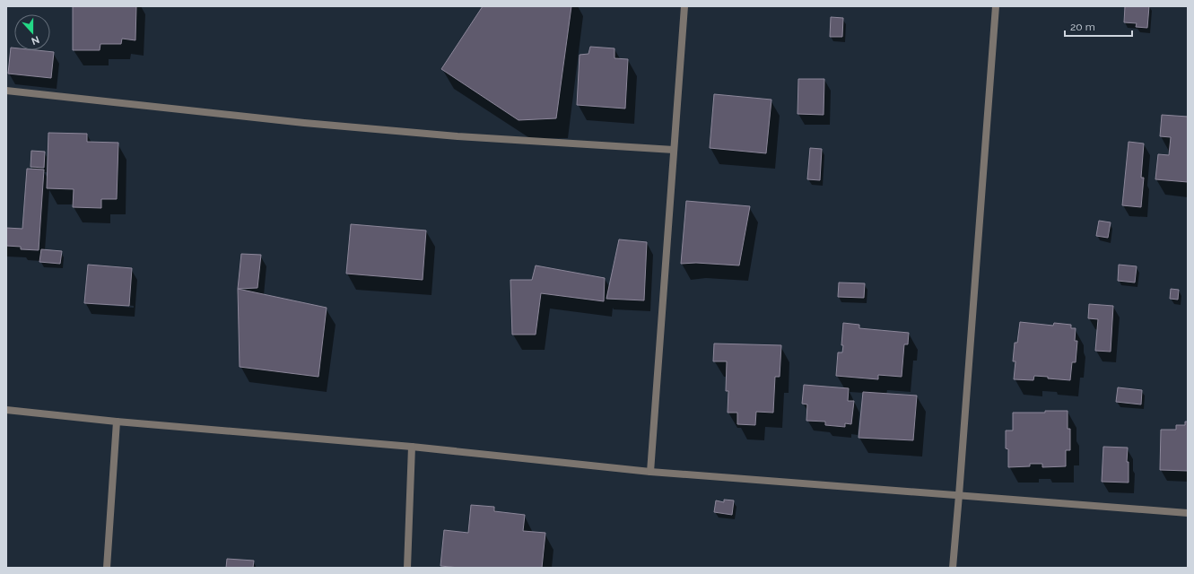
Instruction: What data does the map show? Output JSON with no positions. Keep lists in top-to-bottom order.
{
  "scale_bar": "20 m",
  "north": "bottom"
}
